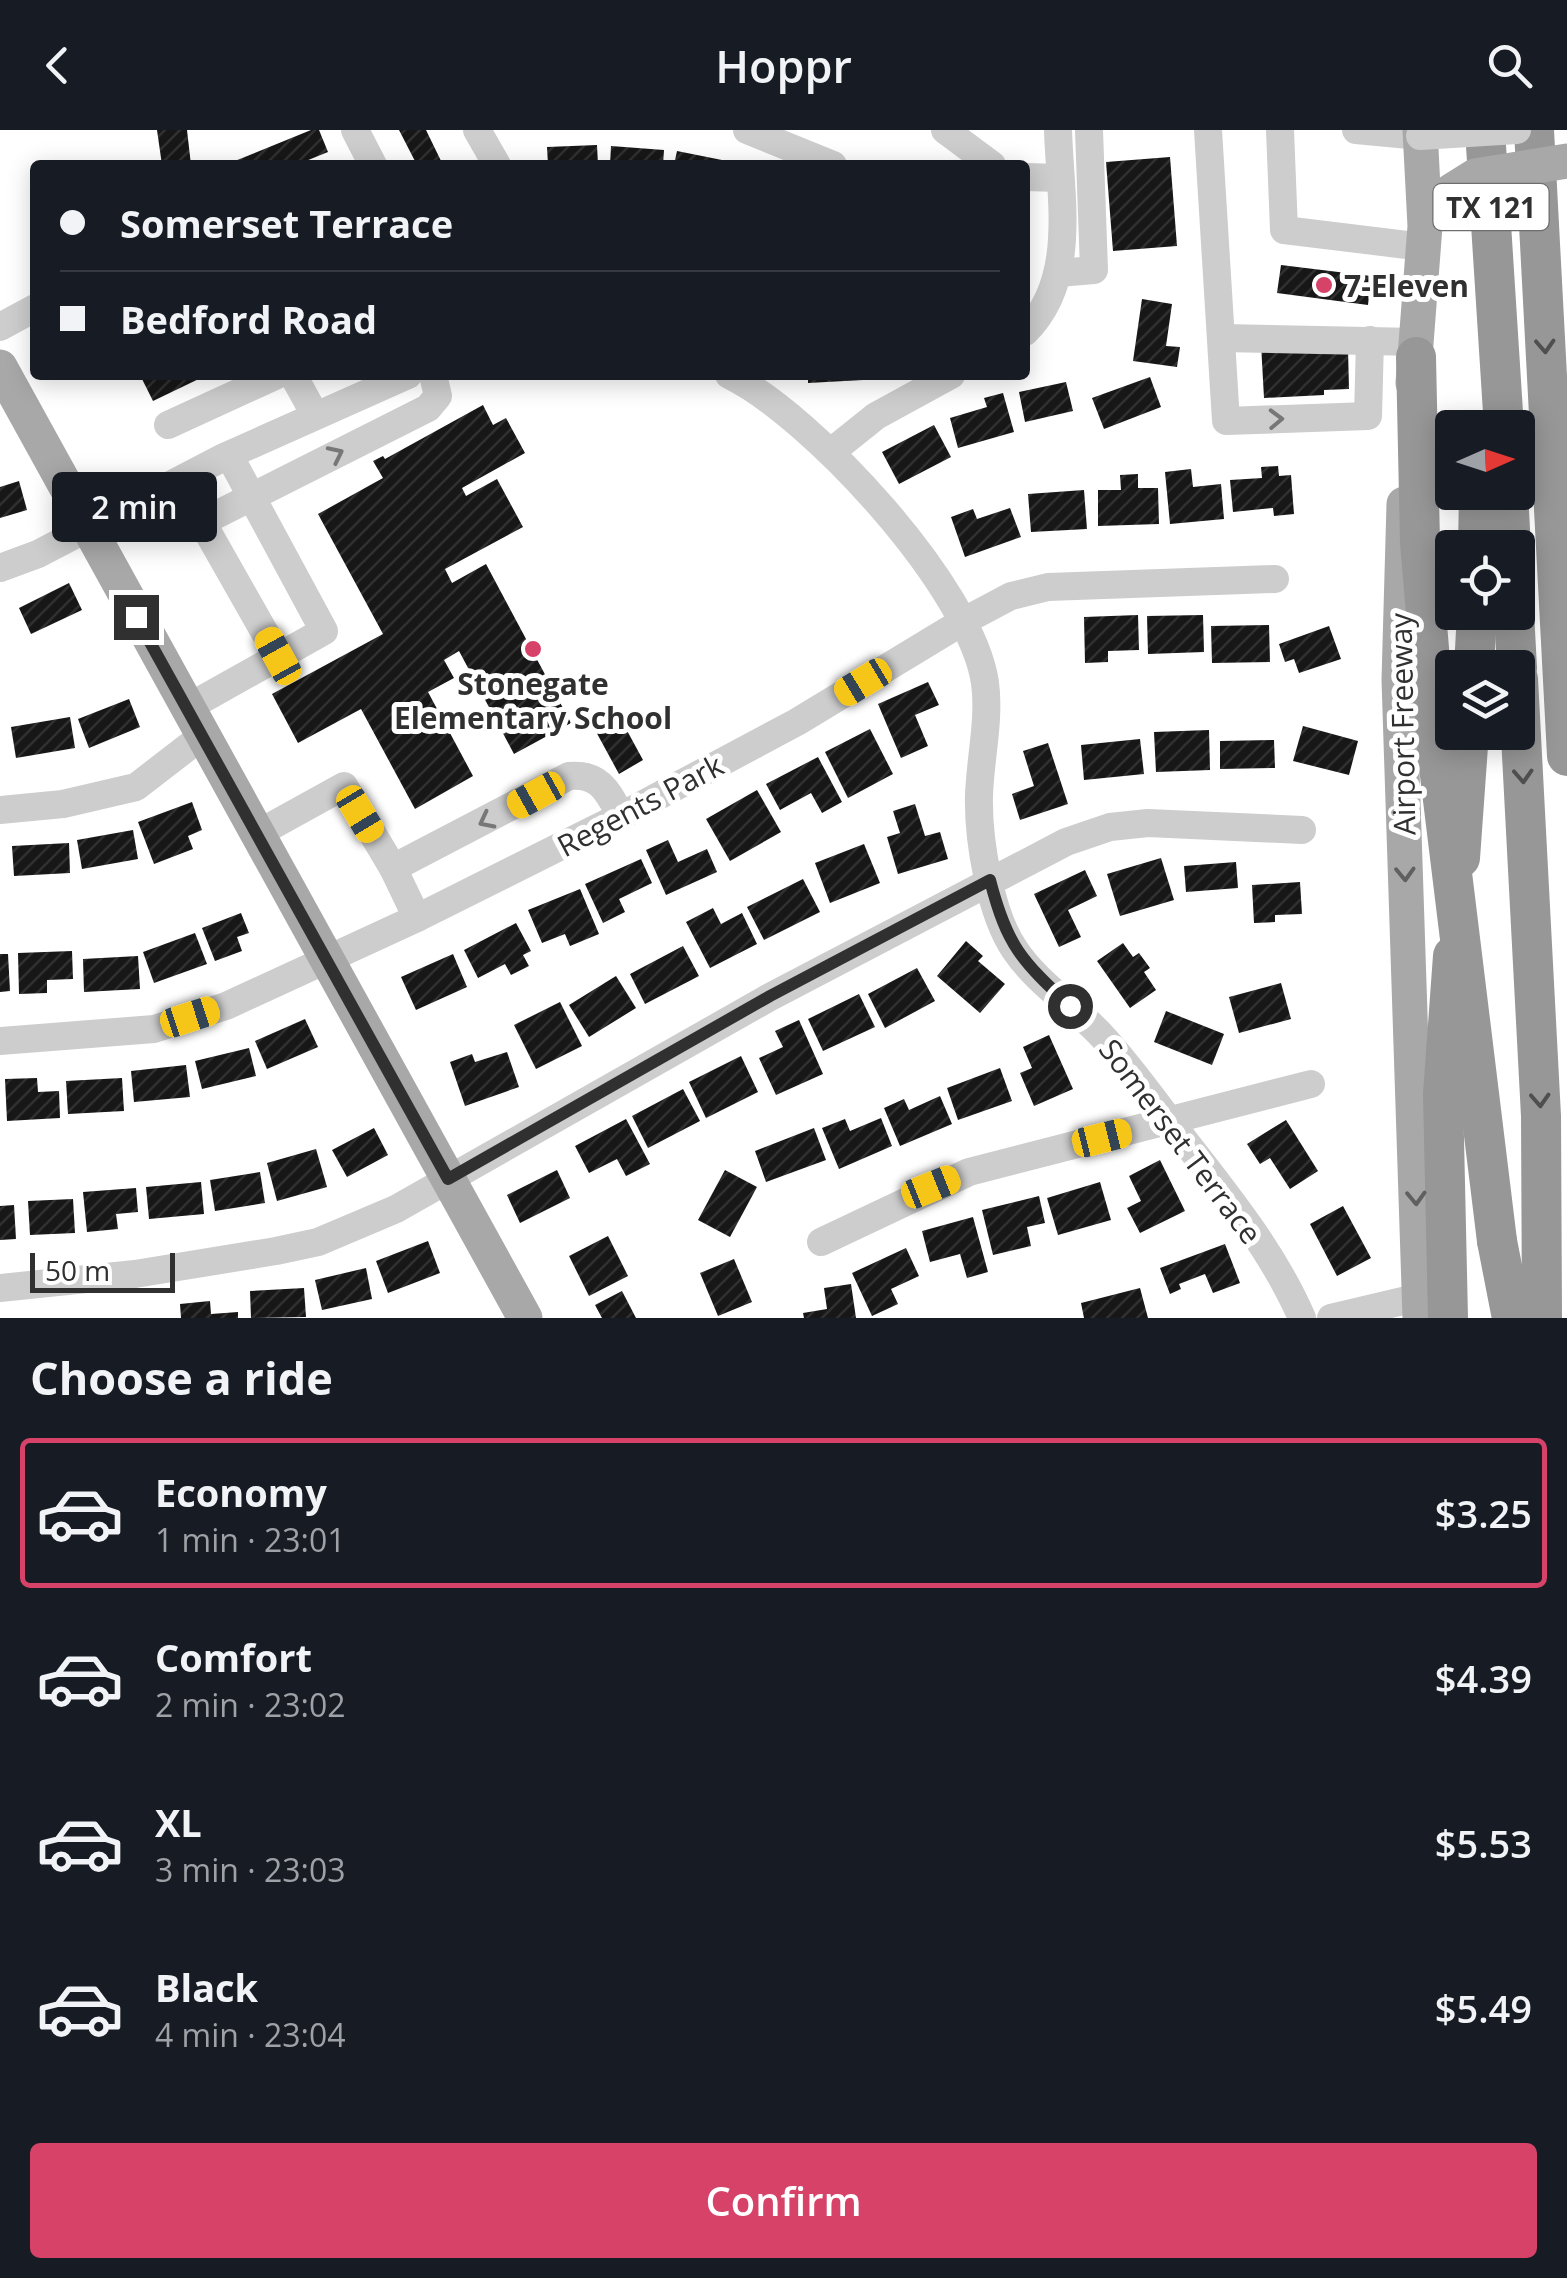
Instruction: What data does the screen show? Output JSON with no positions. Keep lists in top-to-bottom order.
{
  "streets": {
    "highway": ["TX 121"],
    "main road": ["Airport Freeway"],
    "street": ["Regents Park", "Somerset Terrace"]
  },
  "crossings": [
    ["Regents Park", "Somerset Terrace"]
  ],
  "one_way": ["Airport Freeway"],
  "places": ["7-Eleven", "Stonegate Elementary School"],
  "scale_bar": "50 m",
  "north": "right",
  "page": {
    "header": "Hoppr",
    "banner": ["Somerset Terrace", "Bedford Road"],
    "bubble": "2 min",
    "scale": "50 m",
    "heading": "Choose a ride",
    "list": [
      {
        "name": "Economy",
        "note": "1 min · 23:01",
        "value": "$3.25"
      },
      {
        "name": "Comfort",
        "note": "2 min · 23:02",
        "value": "$4.39"
      },
      {
        "name": "XL",
        "note": "3 min · 23:03",
        "value": "$5.53"
      },
      {
        "name": "Black",
        "note": "4 min · 23:04",
        "value": "$5.49"
      }
    ],
    "buttons": "Confirm"
  }
}
